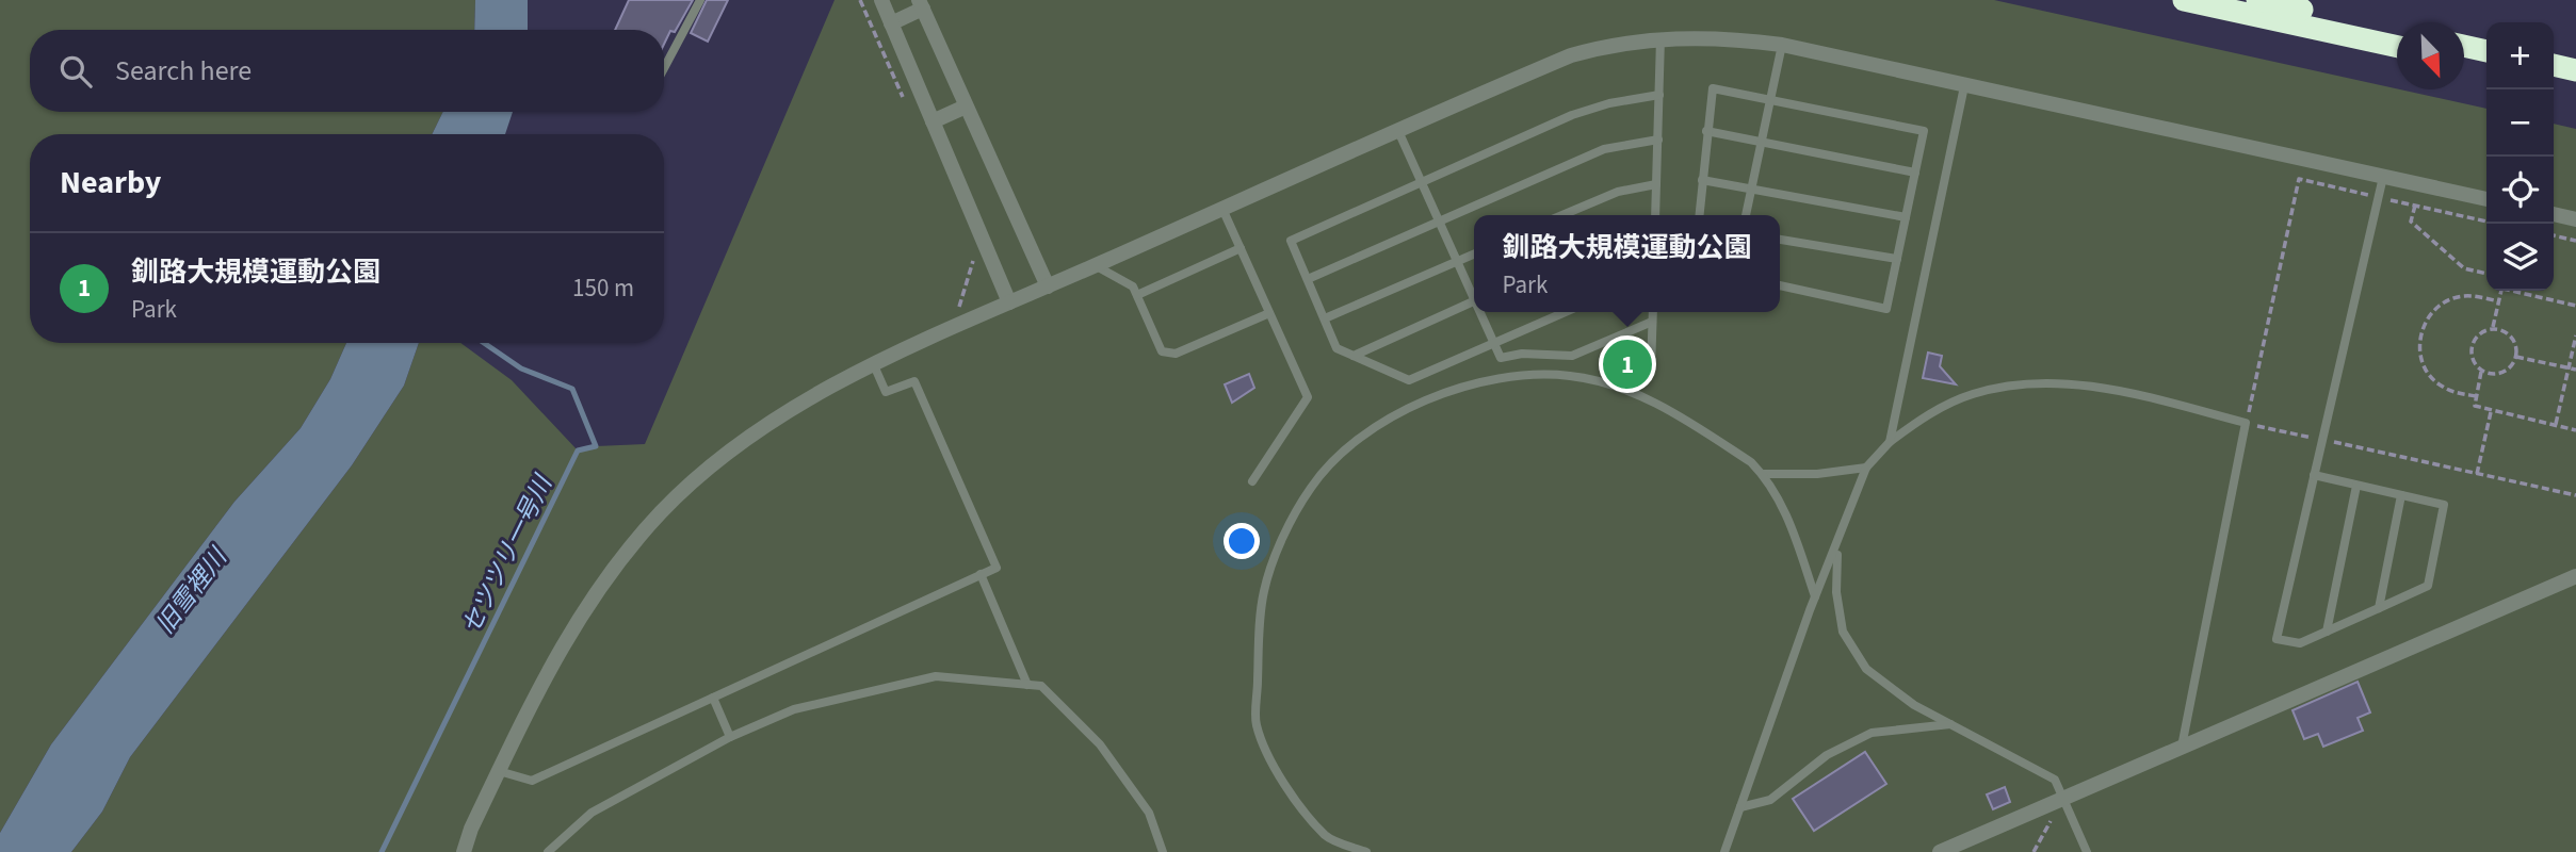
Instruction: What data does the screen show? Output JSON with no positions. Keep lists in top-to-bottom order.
{
  "water": ["セツツリ一号川", "旧雪裡川"],
  "north": "bottom right",
  "page": {
    "map_buttons": ["+", "−"],
    "search": "Search here",
    "heading": "Nearby",
    "popup": ["釧路大規模運動公園", "Park"],
    "list": [
      {
        "mark": "1",
        "name": "釧路大規模運動公園",
        "note": "Park",
        "value": "150 m"
      }
    ],
    "pins": "1"
  }
}
